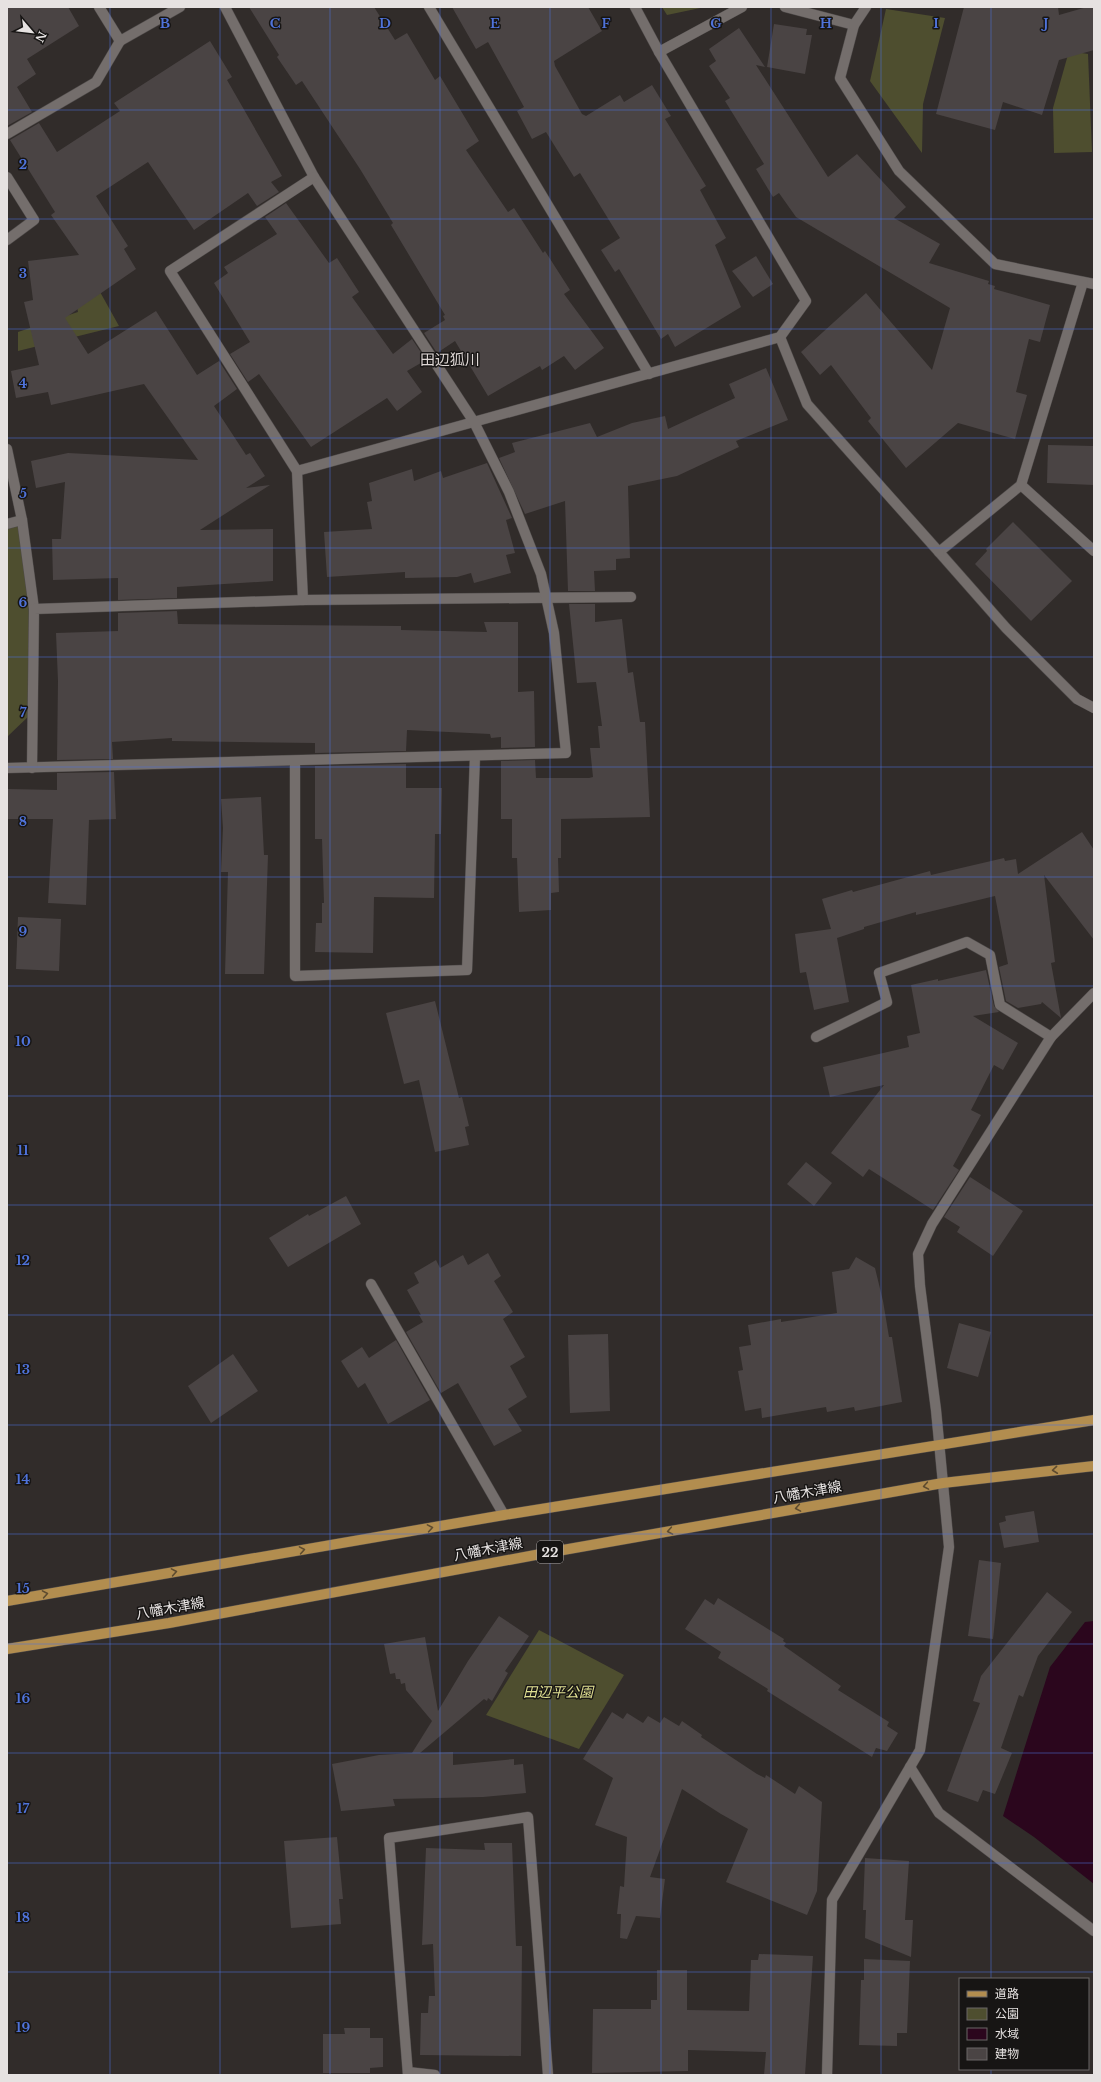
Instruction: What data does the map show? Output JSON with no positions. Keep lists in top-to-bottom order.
{
  "streets": {
    "main road": ["八幡木津線", "22"]
  },
  "districts": ["田辺狐川"],
  "parks": ["田辺平公園"],
  "legend": [
    "道路",
    "公園",
    "水域",
    "建物"
  ],
  "north": "bottom right",
  "grid": {
    "columns": [
      "B",
      "C",
      "D",
      "E",
      "F",
      "G",
      "H",
      "I",
      "J"
    ],
    "rows": [
      "2",
      "3",
      "4",
      "5",
      "6",
      "7",
      "8",
      "9",
      "10",
      "11",
      "12",
      "13",
      "14",
      "15",
      "16",
      "17",
      "18",
      "19"
    ]
  }
}
